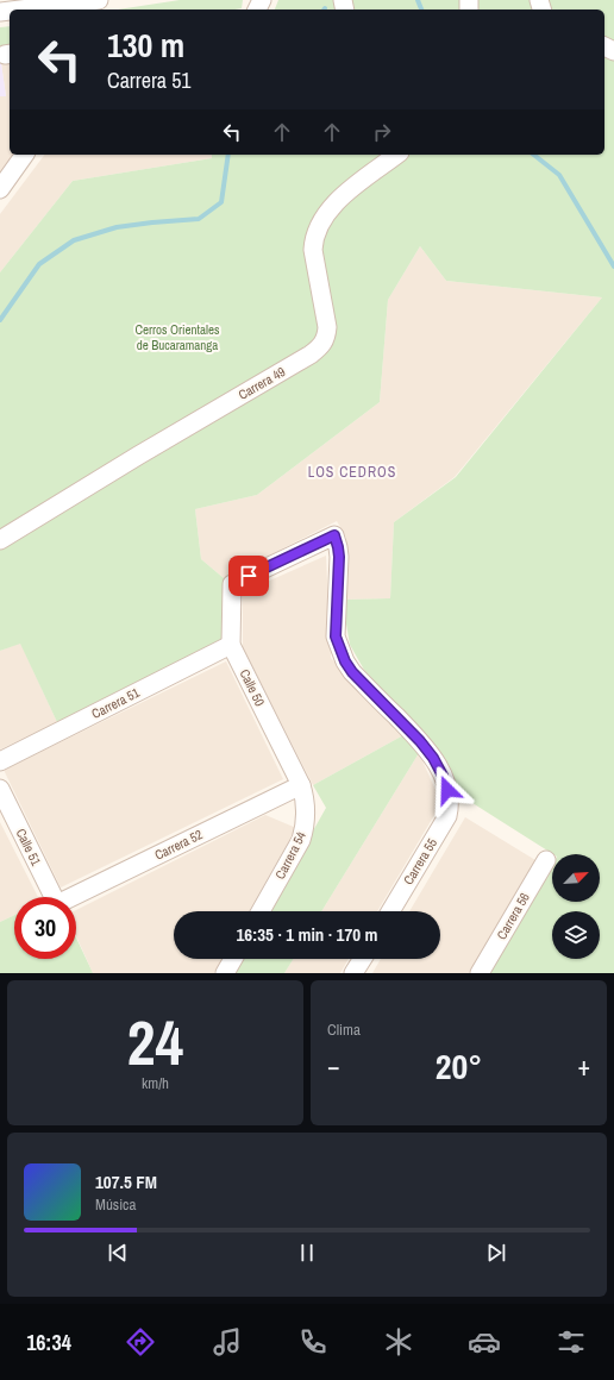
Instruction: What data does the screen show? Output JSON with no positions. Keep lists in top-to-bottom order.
{
  "streets": {
    "street": [
      "Carrera 49",
      "Calle 50",
      "Carrera 51",
      "Carrera 52",
      "Calle 51",
      "Carrera 54",
      "Carrera 55",
      "Carrera 56"
    ]
  },
  "crossings": [
    ["Calle 50", "Carrera 51"],
    ["Calle 50", "Carrera 52"],
    ["Calle 50", "Carrera 54"],
    ["Calle 50", "Carrera 55"],
    ["Carrera 52", "Carrera 54"]
  ],
  "districts": ["LOS CEDROS"],
  "parks": ["Cerros Orientales de Bucaramanga"],
  "north": "top right",
  "page": {
    "turn": ["130 m", "Carrera 51"],
    "limit": "30",
    "trip": "16:35 · 1 min · 170 m",
    "tile": [
      ["24", "km/h"],
      "Clima"
    ],
    "heat": ["−", "20°", "+"],
    "song": ["107.5 FM", "Música"],
    "tabs": "16:34"
  }
}
